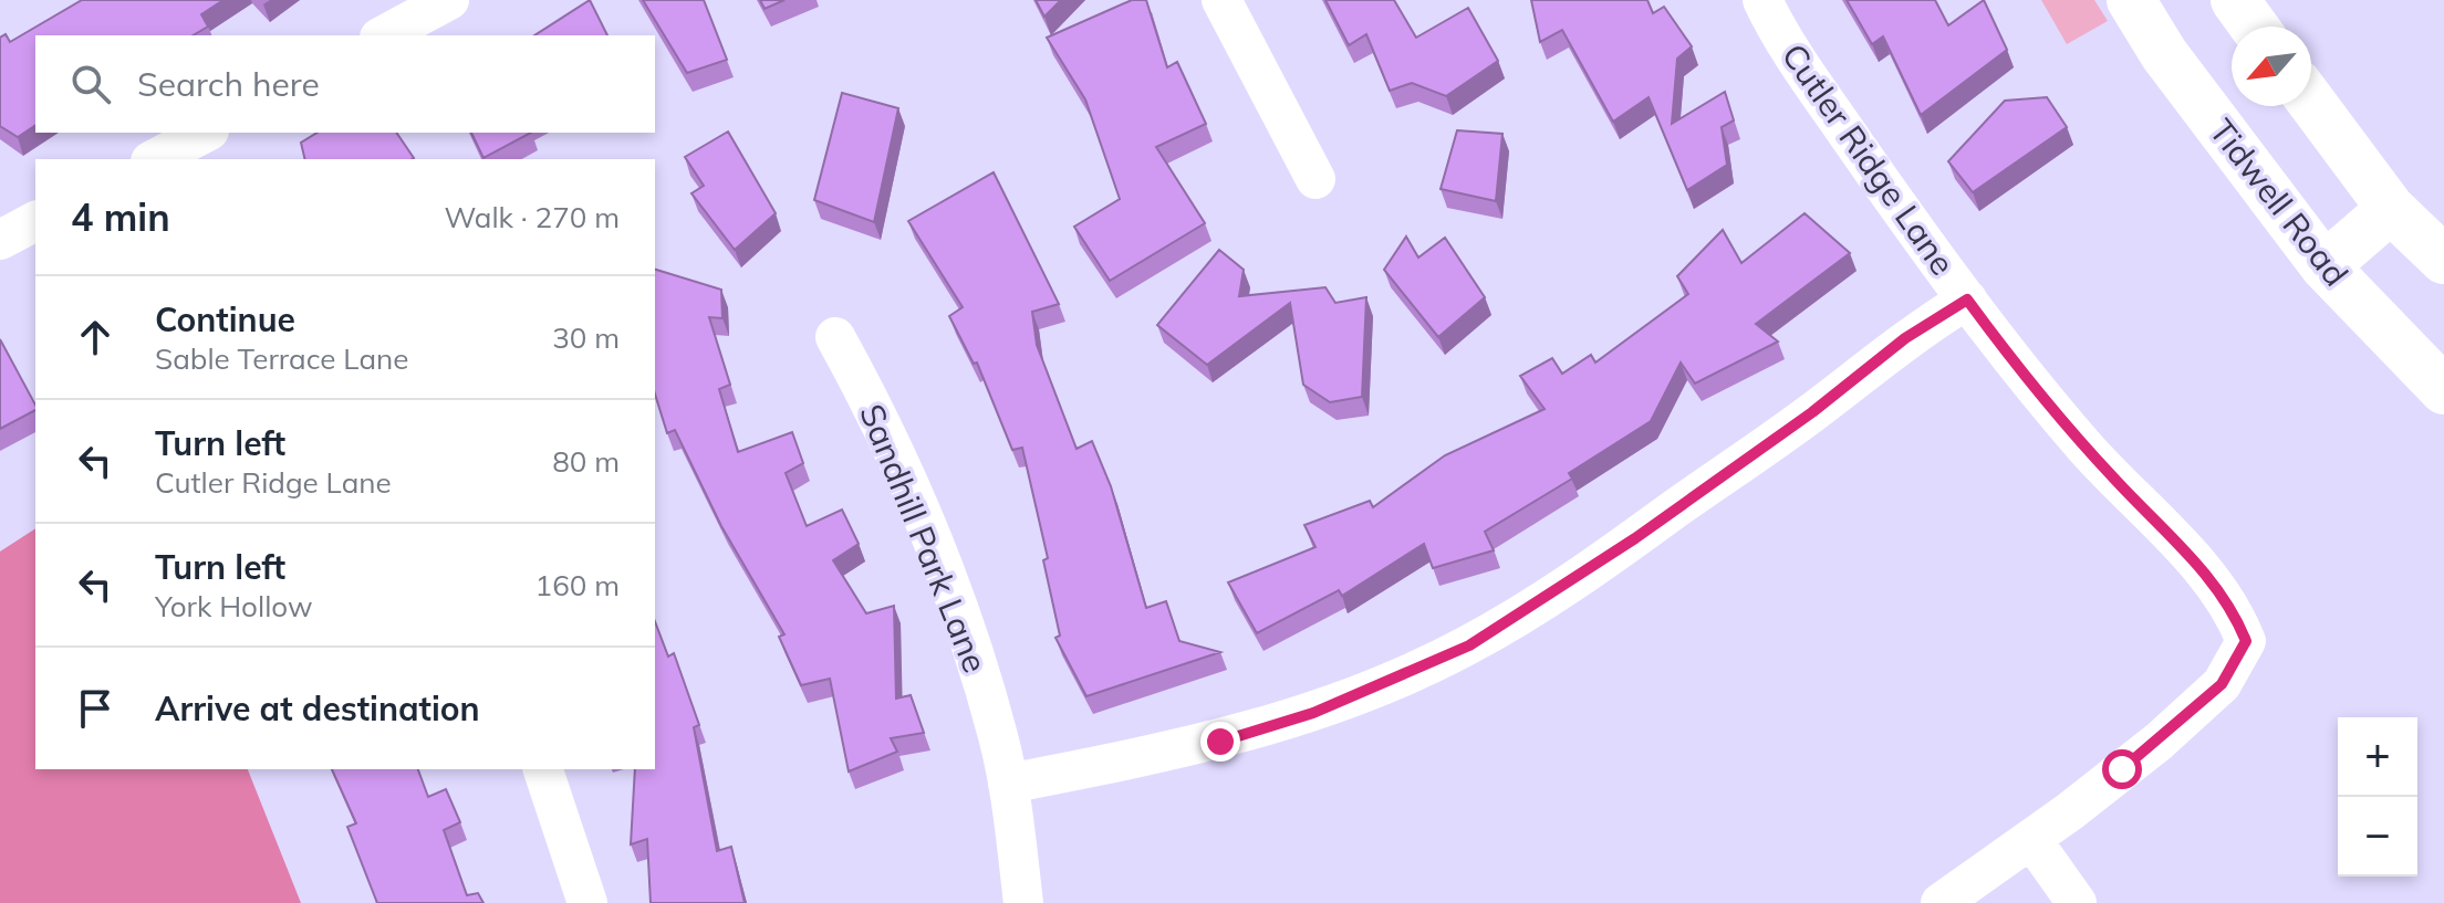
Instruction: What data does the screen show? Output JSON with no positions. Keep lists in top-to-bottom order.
{
  "streets": {
    "main road": ["Tidwell Road"],
    "street": ["Cutler Ridge Lane", "Sandhill Park Lane"]
  },
  "north": "bottom left",
  "page": {
    "search": "Search here",
    "heading": ["4 min", "Walk · 270 m"],
    "list": [
      ["Continue", "Sable Terrace Lane", "30 m"],
      ["Turn left", "Cutler Ridge Lane", "80 m"],
      ["Turn left", "York Hollow", "160 m"],
      "Arrive at destination"
    ],
    "map_buttons": ["+", "−"]
  }
}
